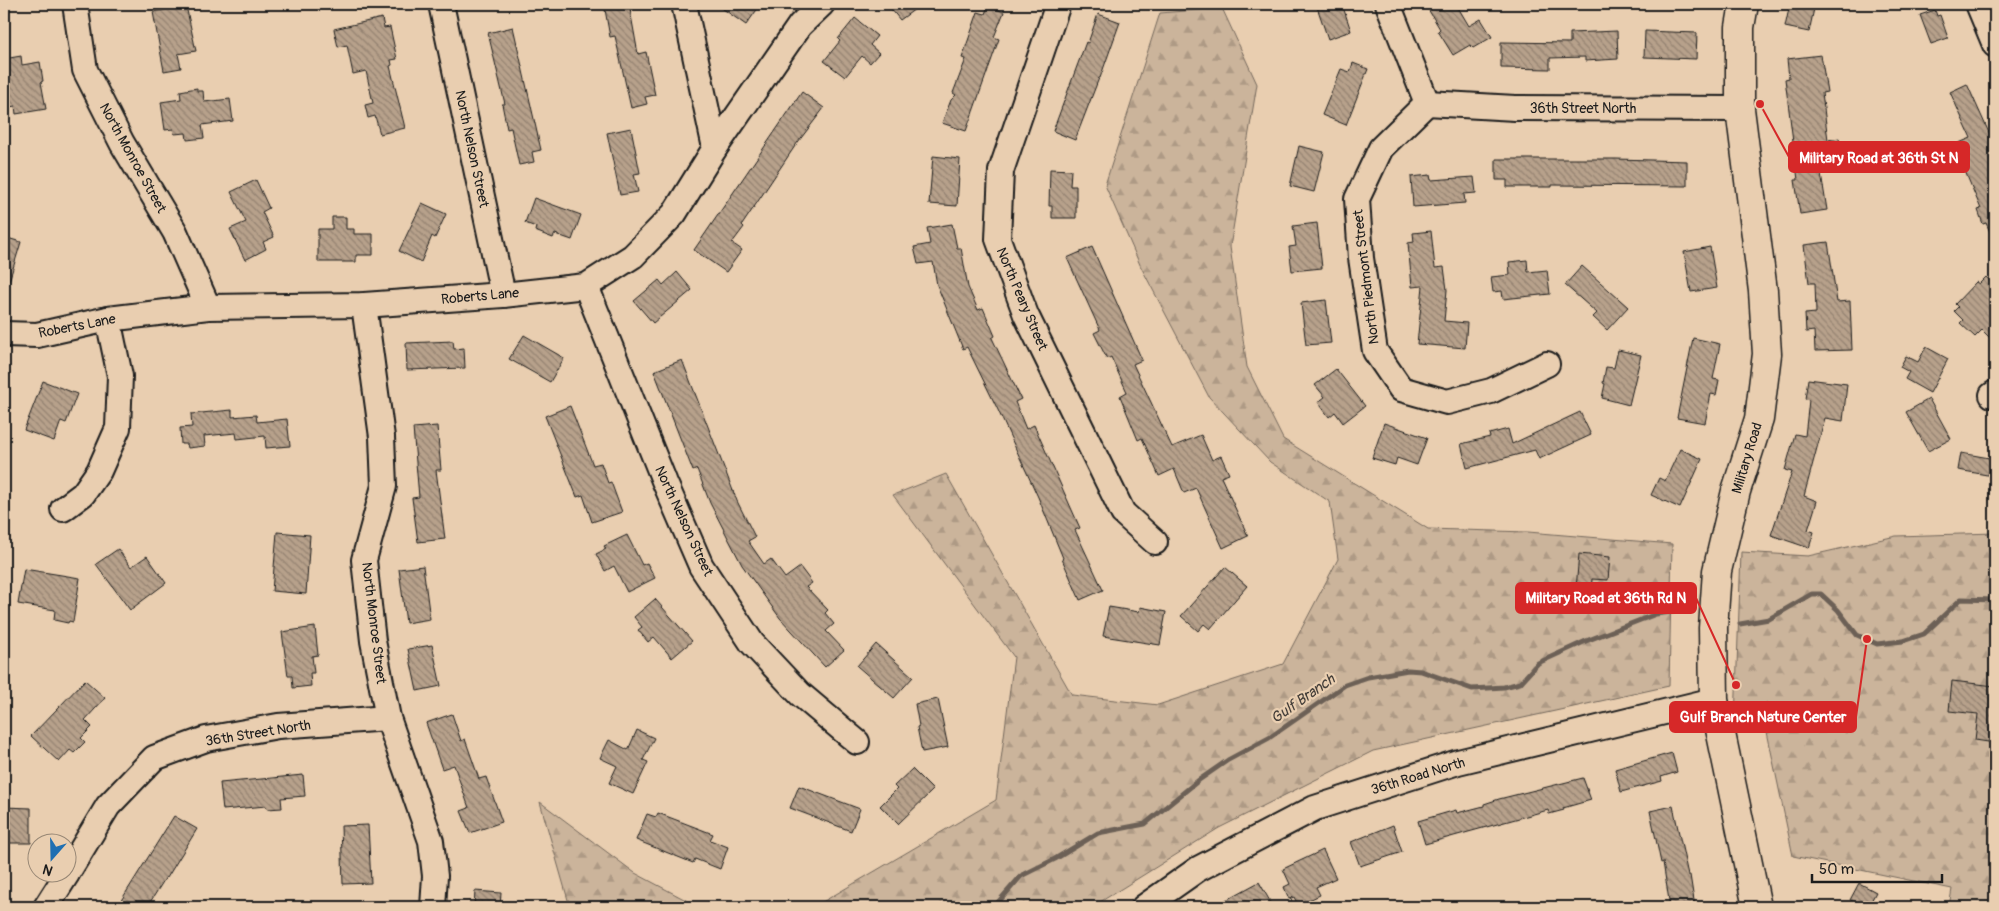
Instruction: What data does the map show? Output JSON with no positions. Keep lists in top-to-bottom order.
{
  "streets": {
    "main road": ["Military Road"],
    "street": [
      "36th Street North",
      "North Nelson Street",
      "North Monroe Street",
      "North Piedmont Street",
      "Roberts Lane",
      "North Peary Street",
      "36th Road North"
    ]
  },
  "crossings": [
    ["36th Street North", "North Monroe Street"],
    ["36th Street North", "North Piedmont Street"],
    ["36th Street North", "Military Road"],
    ["North Nelson Street", "Roberts Lane"],
    ["North Monroe Street", "Roberts Lane"],
    ["Military Road", "36th Road North"]
  ],
  "water": ["Gulf Branch"],
  "places": ["Military Road at 36th St N", "Gulf Branch Nature Center", "Military Road at 36th Rd N"],
  "scale_bar": "50 m",
  "north": "bottom"
}
